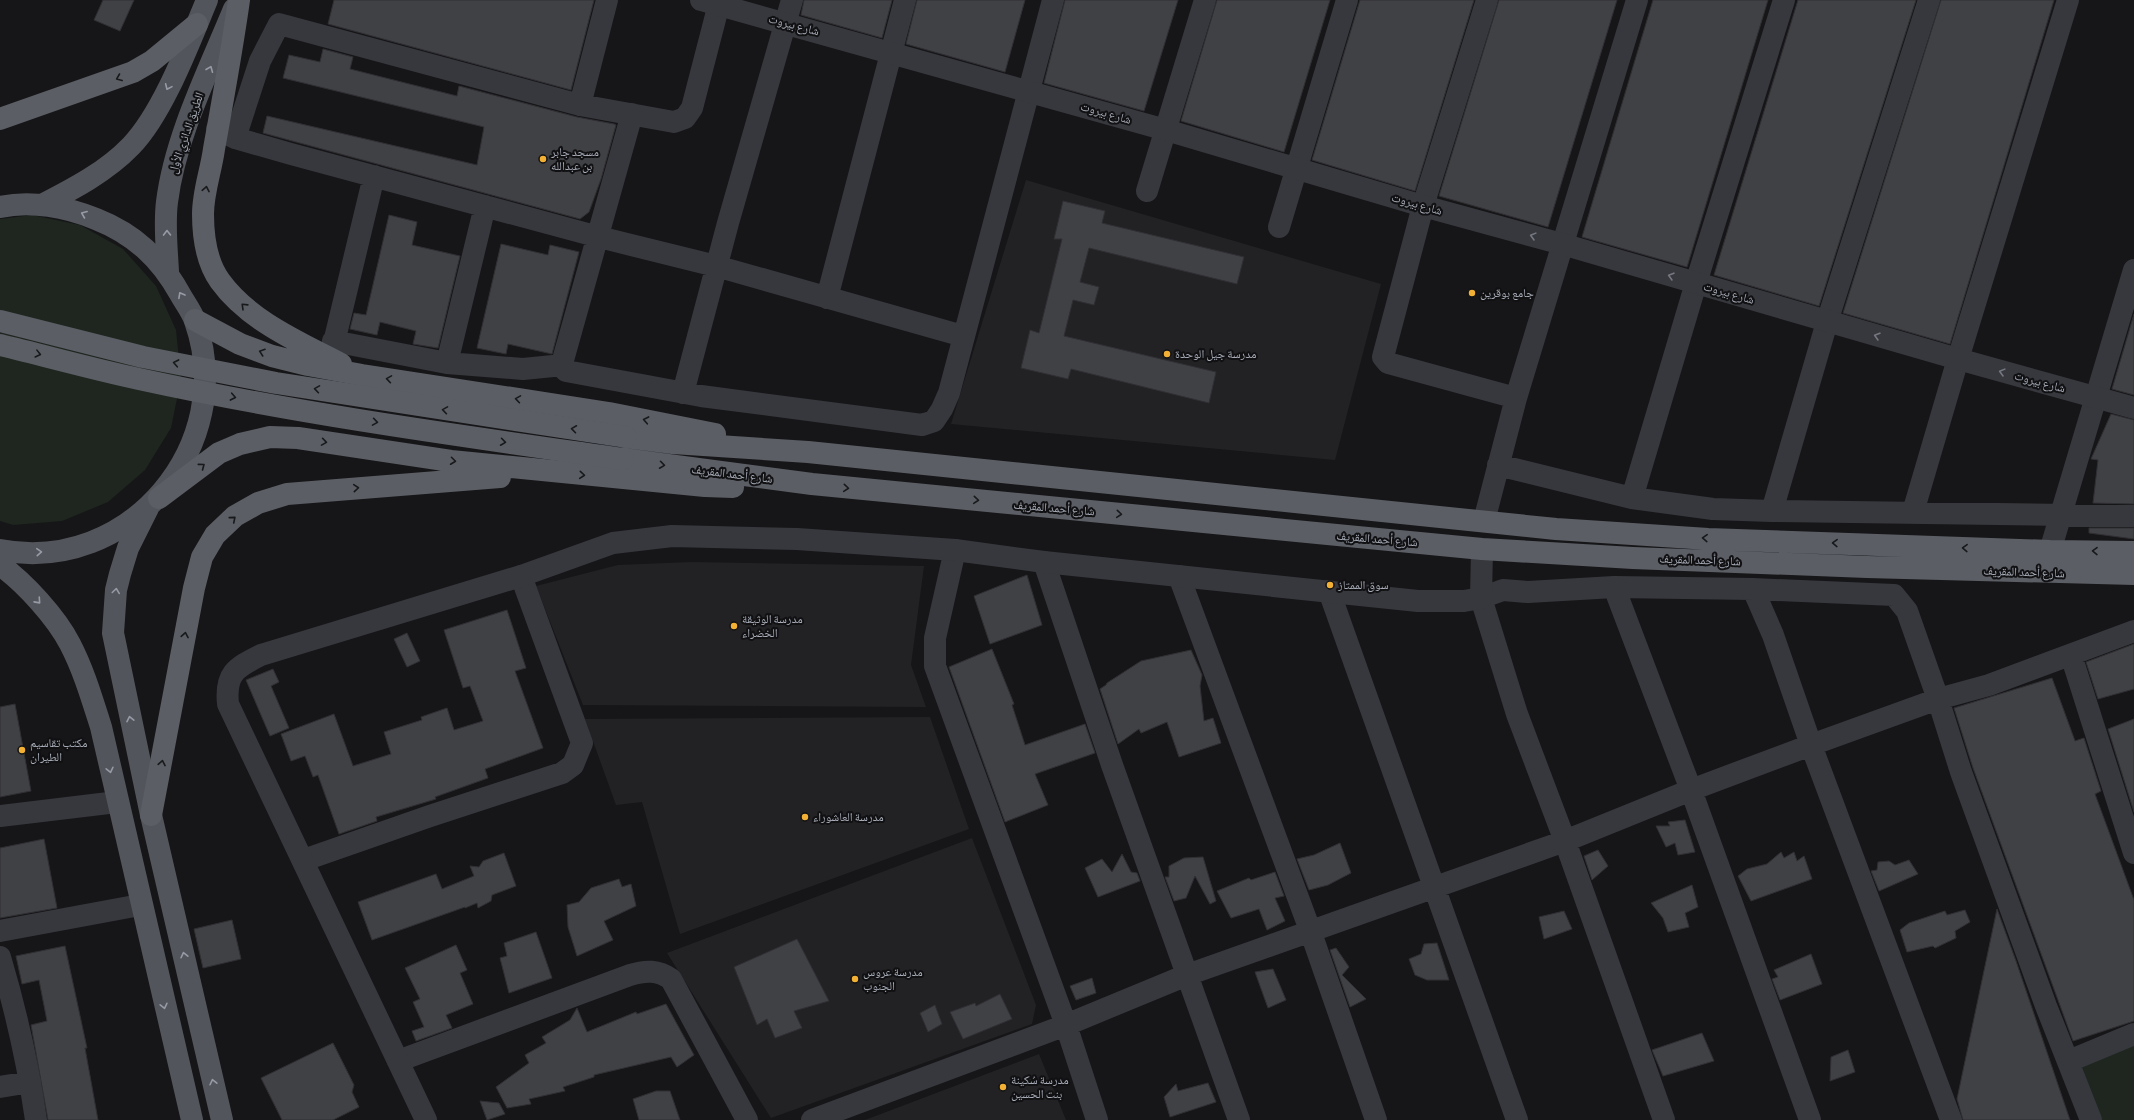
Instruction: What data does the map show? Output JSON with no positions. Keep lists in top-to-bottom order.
{
  "streets": {
    "highway": ["شارع أحمد المقريف"],
    "main road": ["الطريق الدائري الأول"],
    "street": ["شارع بيروت"]
  },
  "one_way": ["الطريق الدائري الأول"],
  "places": [
    "مسجد جابر بن عبدالله",
    "جامع بوقرين",
    "مدرسة جيل الوحدة",
    "سوق الممتاز",
    "مدرسة الوثيقة الخضراء",
    "مكتب تقاسيم الطيران",
    "مدرسة العاشوراء",
    "مدرسة عروس الجنوب",
    "مدرسة سُكينة بنت الحسين"
  ]
}
